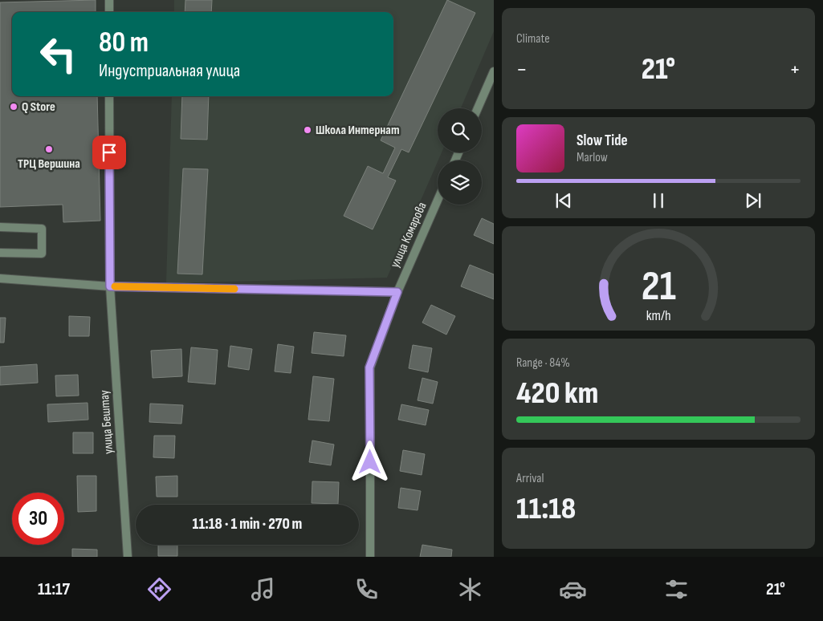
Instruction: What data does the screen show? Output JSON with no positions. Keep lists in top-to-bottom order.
{
  "streets": {
    "street": ["улица Комарова", "улица Бештау"]
  },
  "places": ["Q Store", "Школа Интернат", "ТРЦ Вершина"],
  "page": {
    "tile": [
      "Climate",
      ["Range · 84%", "420 km"],
      ["Arrival", "11:18"]
    ],
    "turn": ["80 m", "Индустриальная улица"],
    "heat": ["−", "21°", "+"],
    "song": ["Slow Tide", "Marlow"],
    "limit": "30",
    "trip": "11:18 · 1 min · 270 m",
    "tabs": ["11:17", "21°"],
    "gauge": ["21", "km/h"]
  }
}
